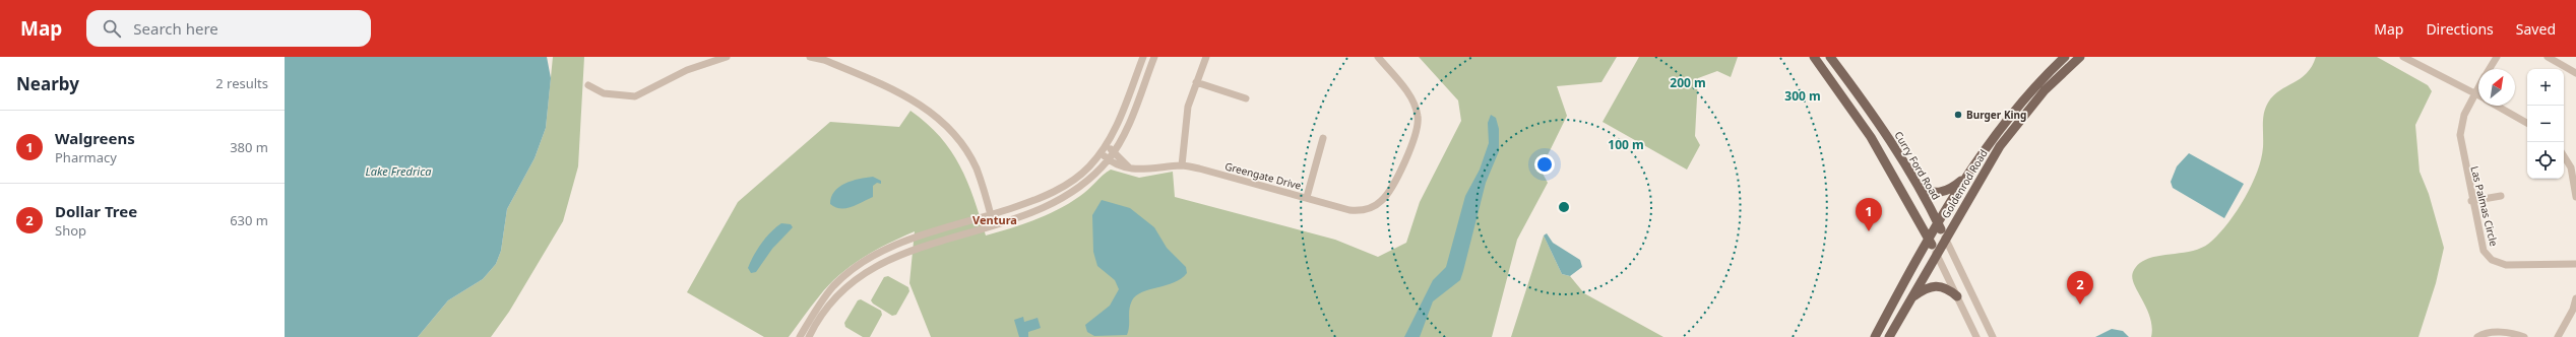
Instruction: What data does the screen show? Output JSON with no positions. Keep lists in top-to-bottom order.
{
  "streets": {
    "main road": ["Curry Ford Road", "Goldenrod Road"],
    "street": ["Greengate Drive", "Las Palmas Circle"]
  },
  "crossings": [
    ["Curry Ford Road", "Goldenrod Road"]
  ],
  "districts": ["Ventura"],
  "water": ["Lake Fredrica"],
  "places": ["Burger King"],
  "north": "top right",
  "page": {
    "header": "Map",
    "search": "Search here",
    "nav": ["Map", "Directions", "Saved"],
    "heading": ["Nearby", "2 results"],
    "map_buttons": ["+", "−"],
    "list": [
      {
        "mark": "1",
        "name": "Walgreens",
        "note": "Pharmacy",
        "value": "380 m"
      },
      {
        "mark": "2",
        "name": "Dollar Tree",
        "note": "Shop",
        "value": "630 m"
      }
    ],
    "pins": ["1", "2"]
  },
  "rings": ["200 m", "300 m", "100 m"]
}
